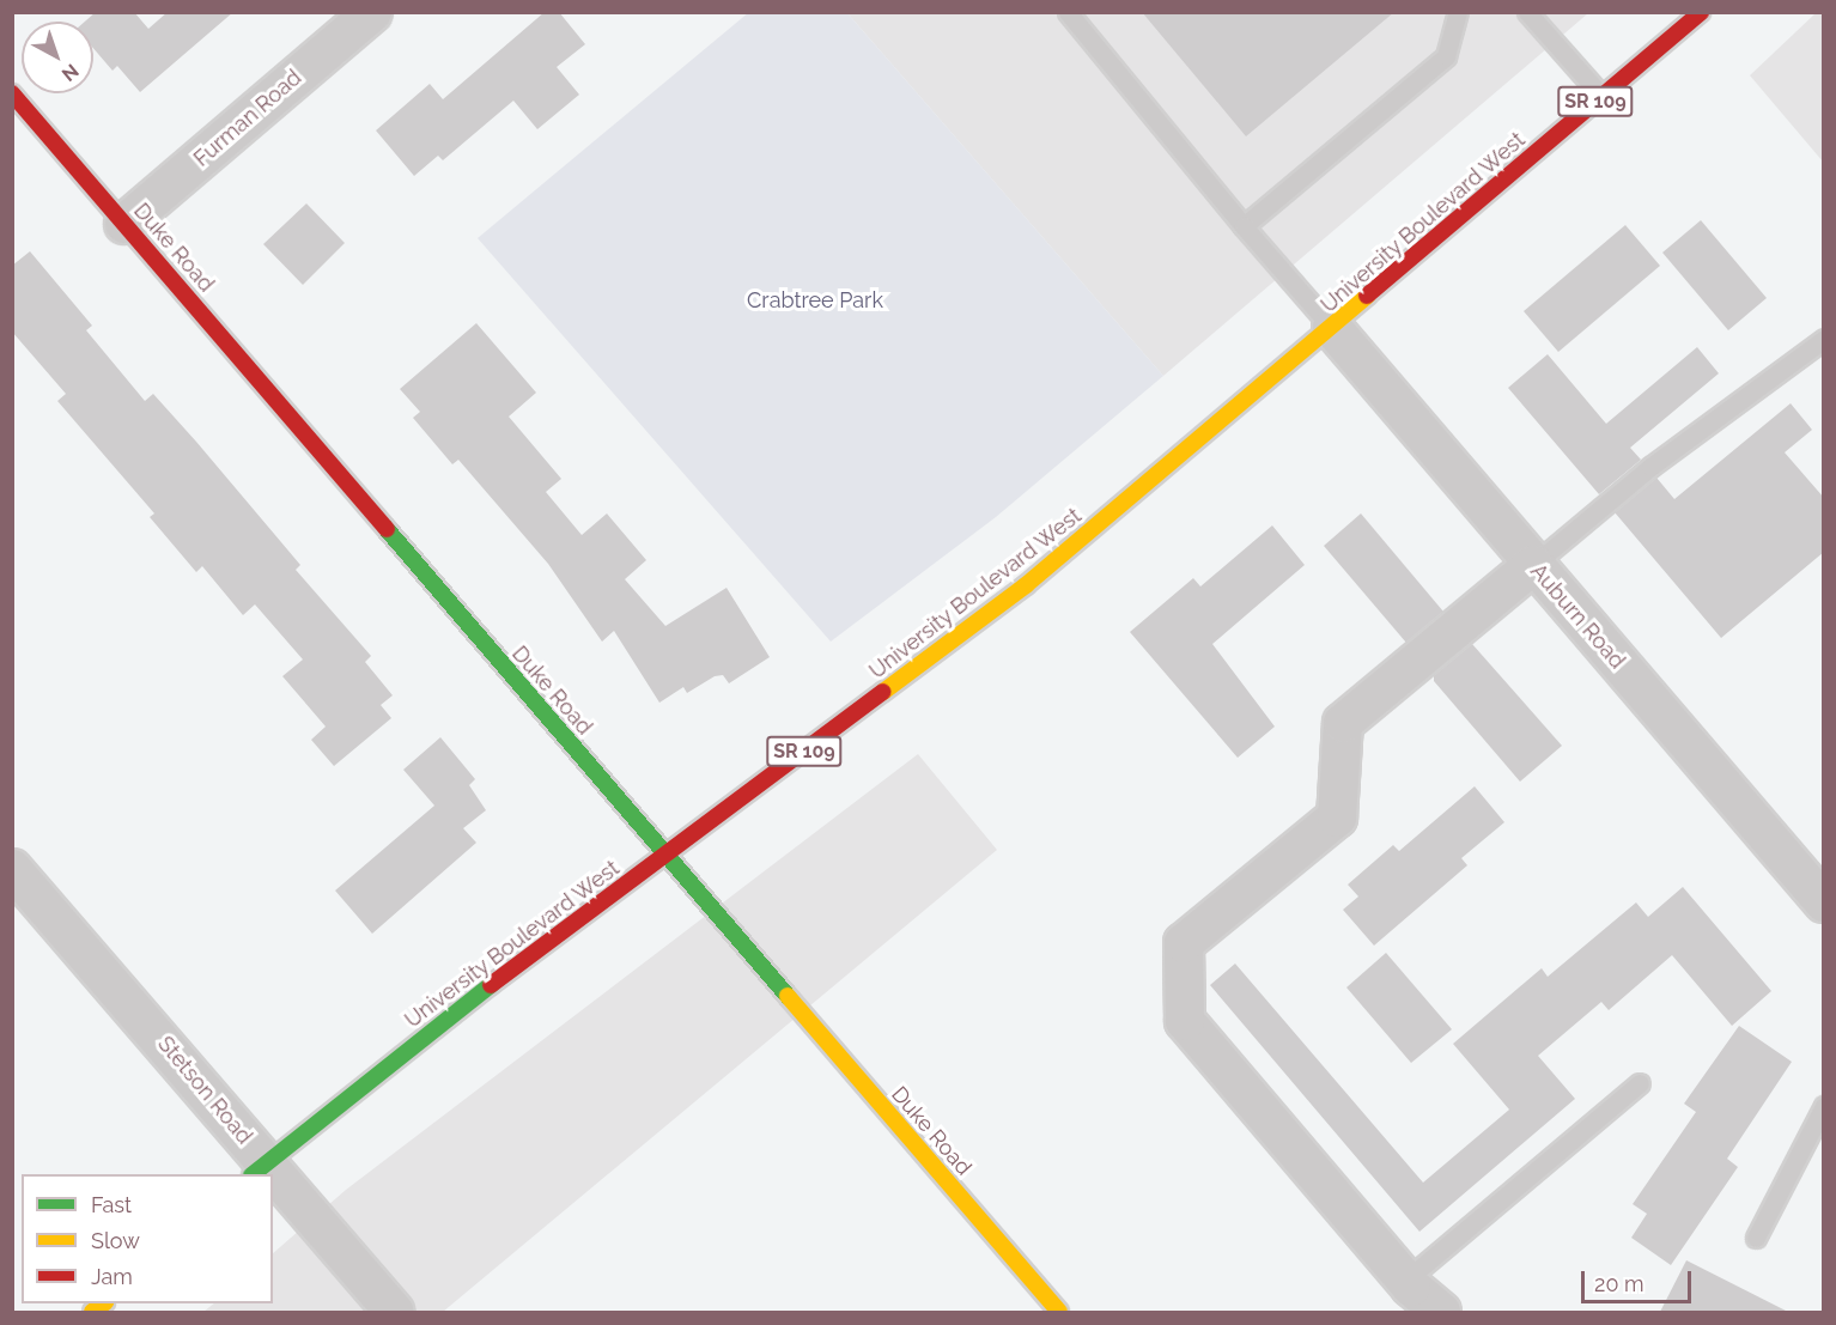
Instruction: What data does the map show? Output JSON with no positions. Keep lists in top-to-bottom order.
{
  "streets": {
    "main road": ["SR 109", "University Boulevard West", "Duke Road"],
    "street": ["Furman Road", "Auburn Road", "Stetson Road"]
  },
  "crossings": [
    ["Furman Road", "Duke Road"],
    ["University Boulevard West", "Duke Road"],
    ["University Boulevard West", "Auburn Road"],
    ["University Boulevard West", "Stetson Road"]
  ],
  "parks": ["Crabtree Park"],
  "legend": ["Fast", "Slow", "Jam"],
  "scale_bar": "20 m",
  "north": "bottom right"
}
